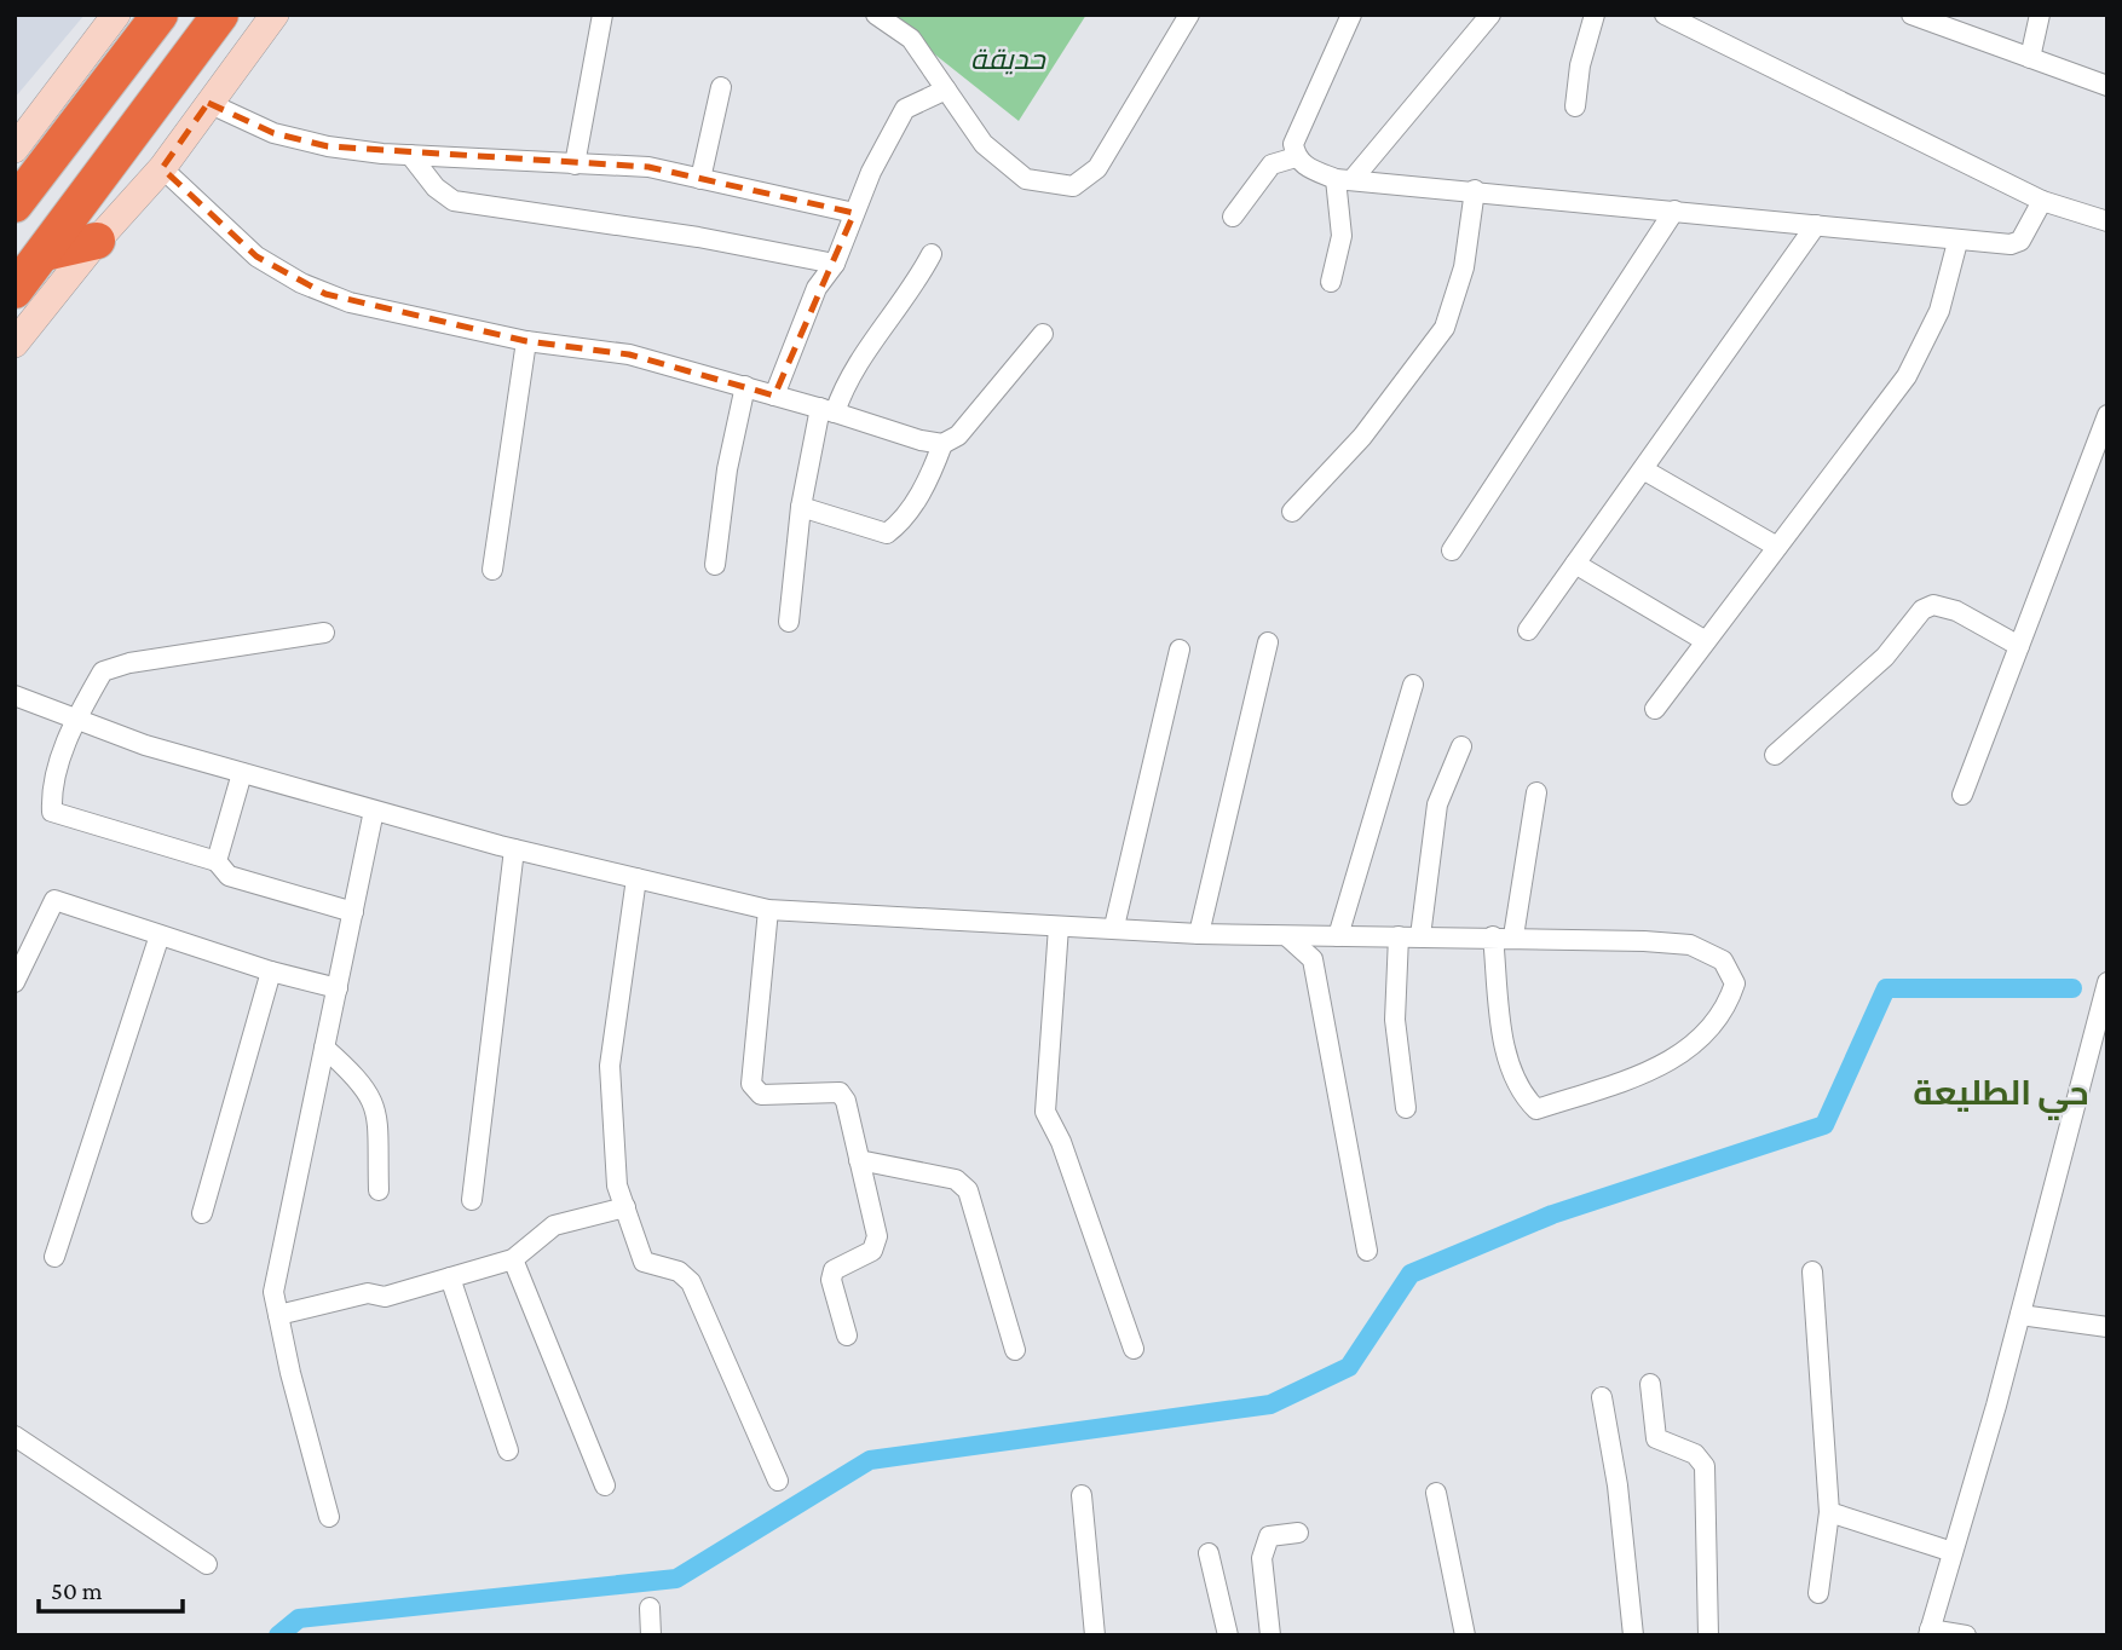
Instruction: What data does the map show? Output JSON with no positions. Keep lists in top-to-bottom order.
{
  "districts": ["حي الطليعة"],
  "parks": ["حديقة"],
  "scale_bar": "50 m"
}
